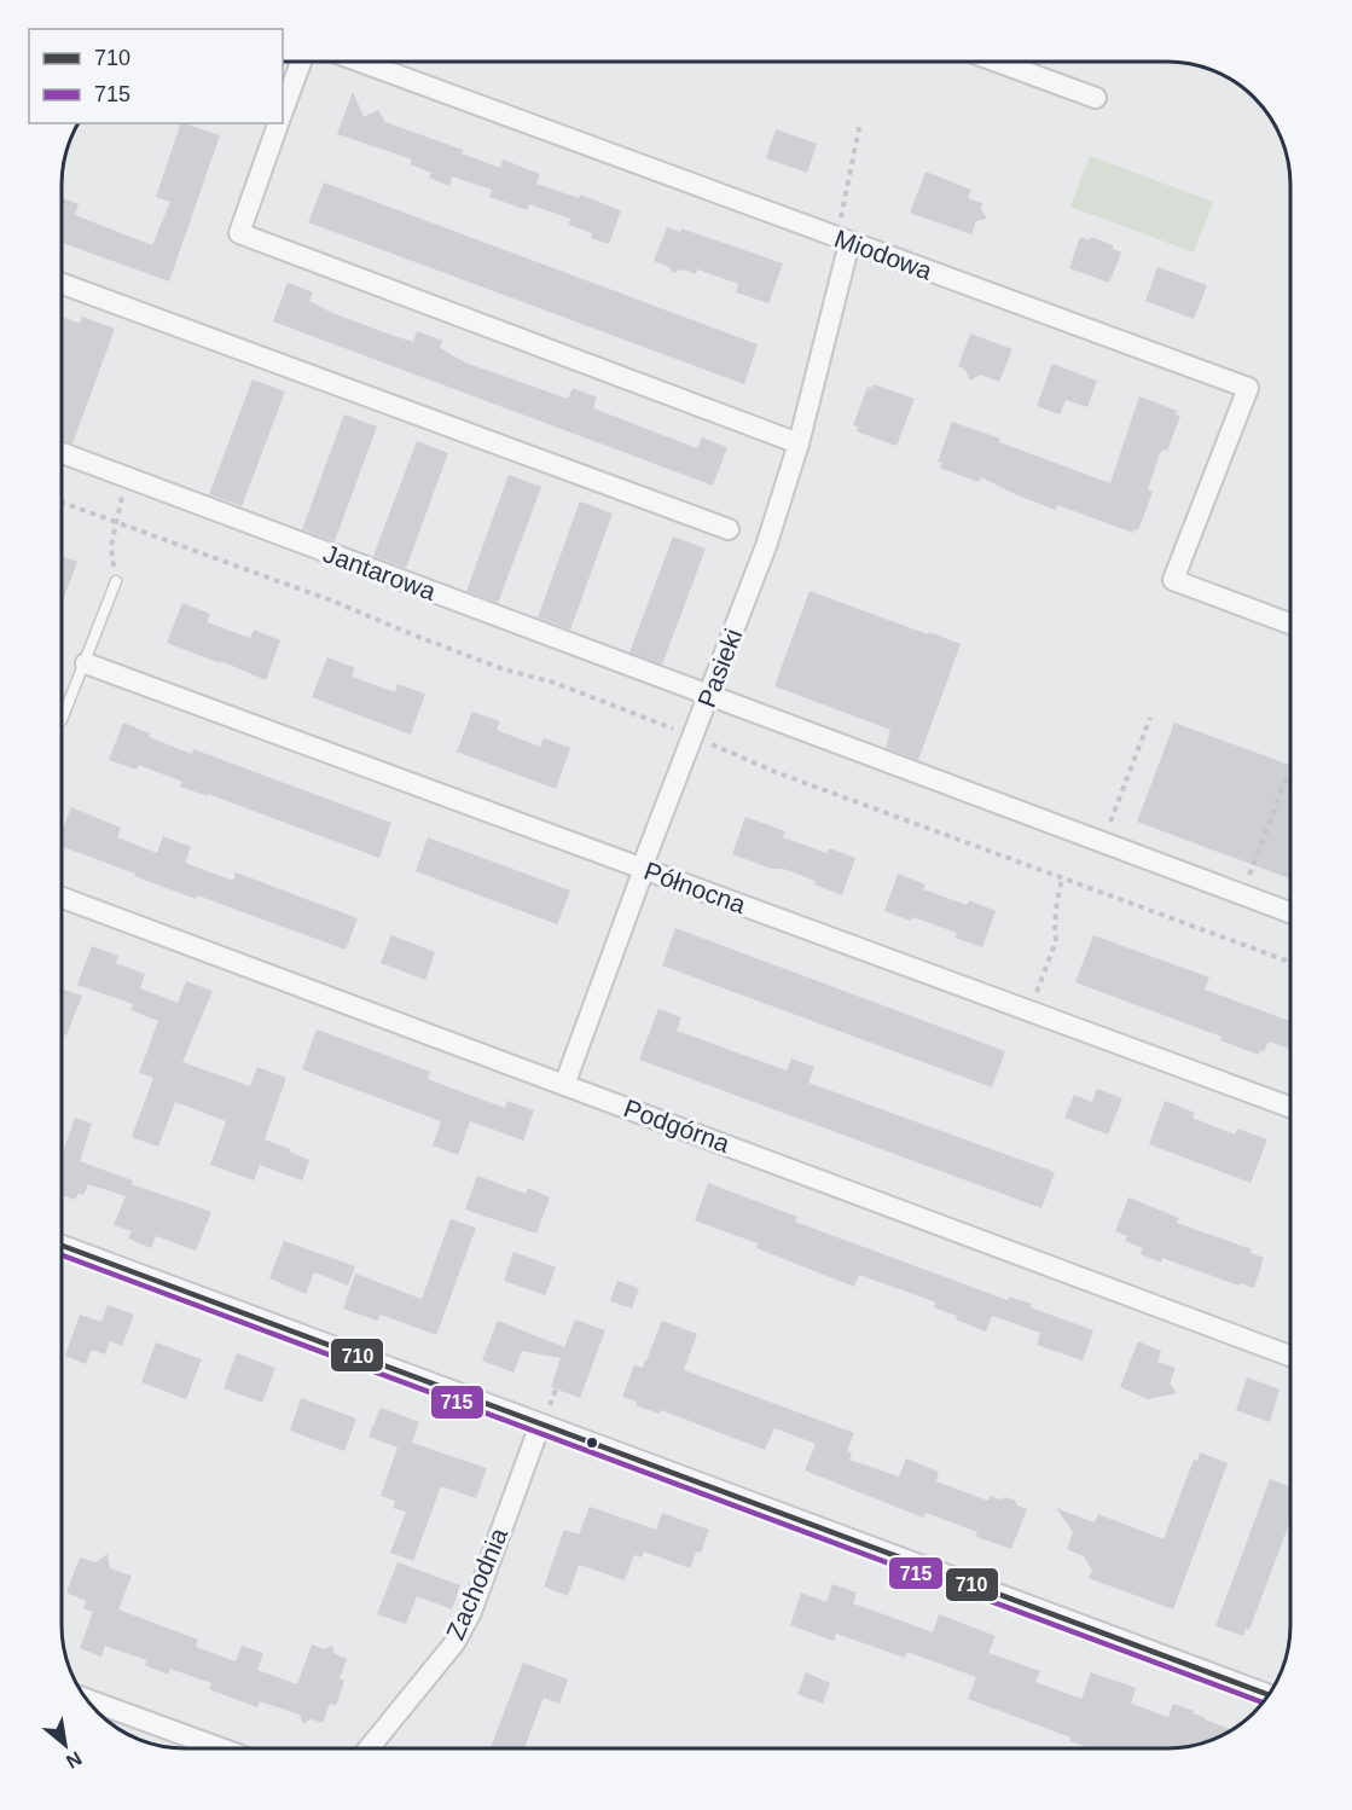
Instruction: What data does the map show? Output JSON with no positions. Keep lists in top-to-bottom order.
{
  "streets": {
    "street": [
      "Miodowa",
      "Jantarowa",
      "Pasieki",
      "Północna",
      "Podgórna",
      "Zachodnia"
    ]
  },
  "crossings": [
    ["Miodowa", "Pasieki"],
    ["Jantarowa", "Pasieki"],
    ["Pasieki", "Północna"],
    ["Pasieki", "Podgórna"]
  ],
  "lines": ["transit line 710", "transit line 715"],
  "legend": ["710", "715"],
  "north": "bottom right"
}
